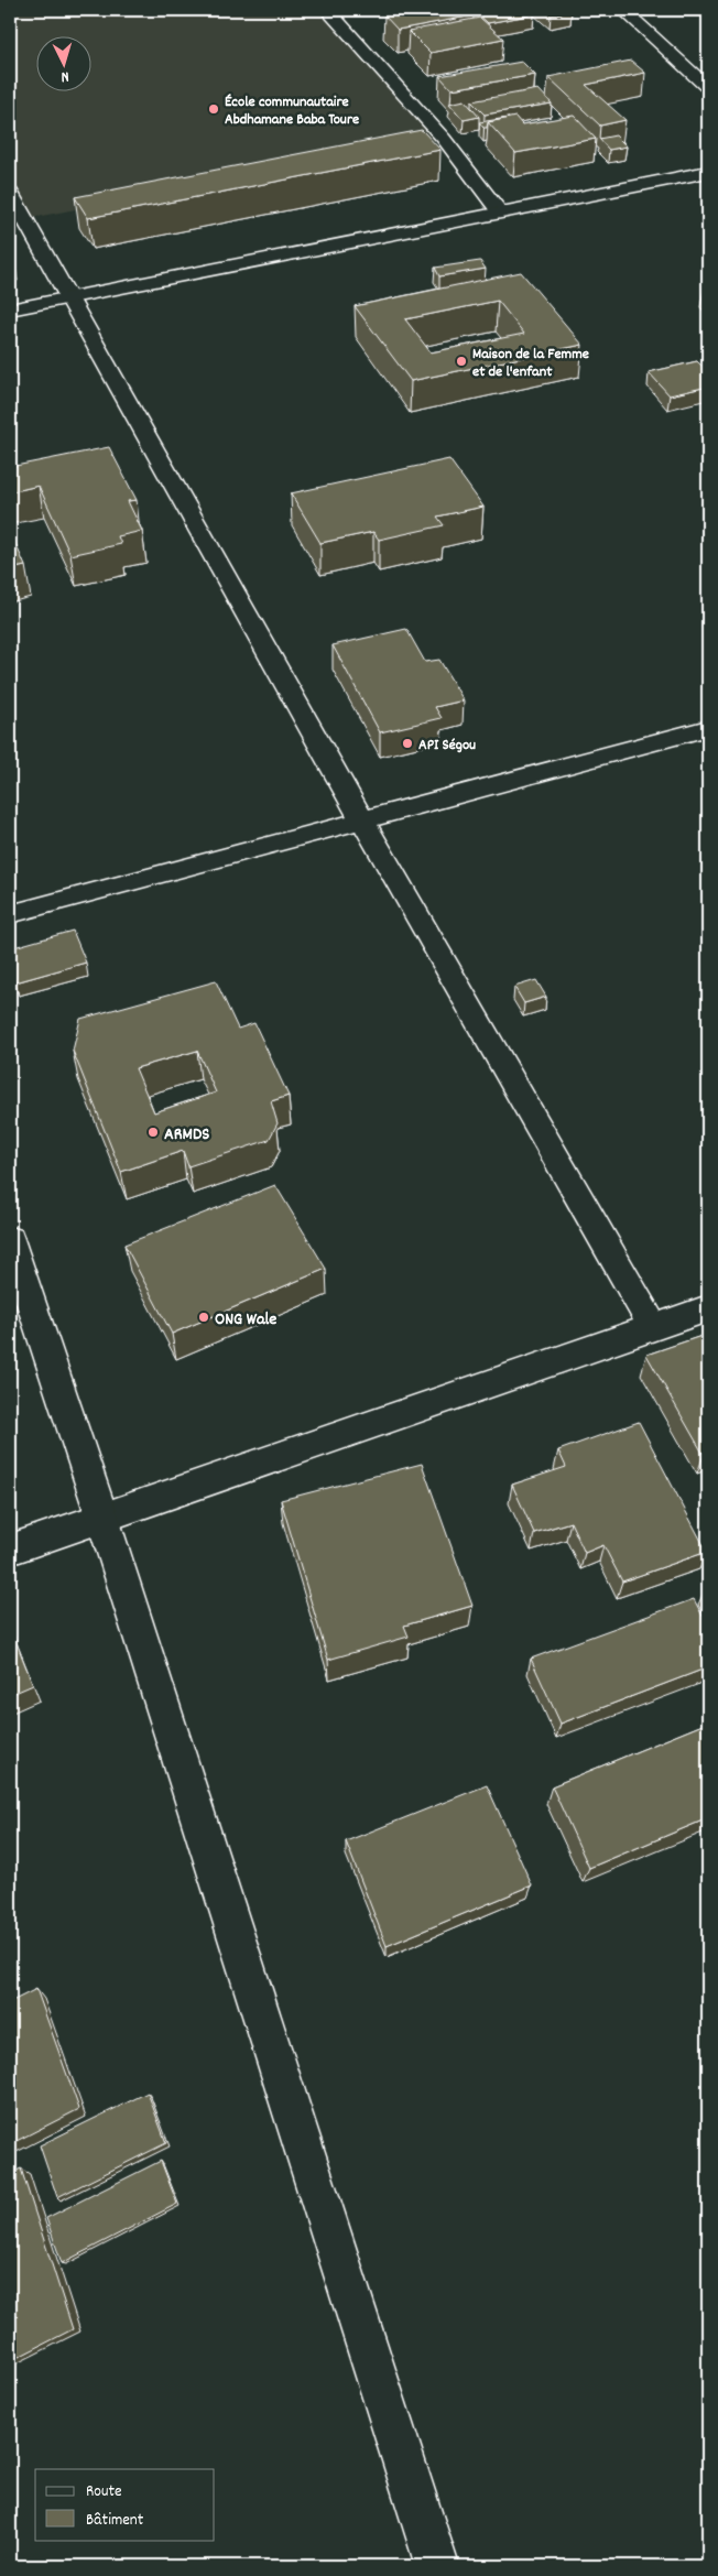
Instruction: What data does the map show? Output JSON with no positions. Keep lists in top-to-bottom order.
{
  "places": [
    "École communautaire Abdhamane Baba Toure",
    "Maison de la Femme et de l'enfant",
    "API Ségou",
    "ARMDS",
    "ONG Wale"
  ],
  "legend": ["Route", "Bâtiment"],
  "north": "bottom"
}
